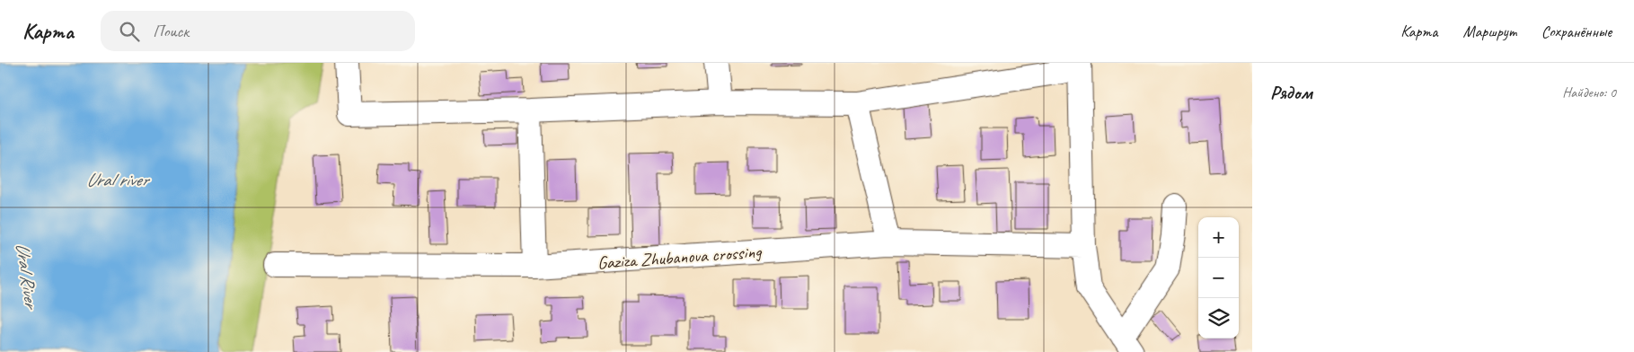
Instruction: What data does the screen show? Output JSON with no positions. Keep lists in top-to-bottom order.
{
  "streets": {
    "street": ["Gaziza Zhubanova crossing"]
  },
  "water": ["Ural river", "Ural River"],
  "page": {
    "header": "Карта",
    "search": "Поиск",
    "nav": ["Карта", "Маршрут", "Сохранённые"],
    "heading": ["Рядом", "Найдено: 0"],
    "map_buttons": ["+", "−"]
  }
}
